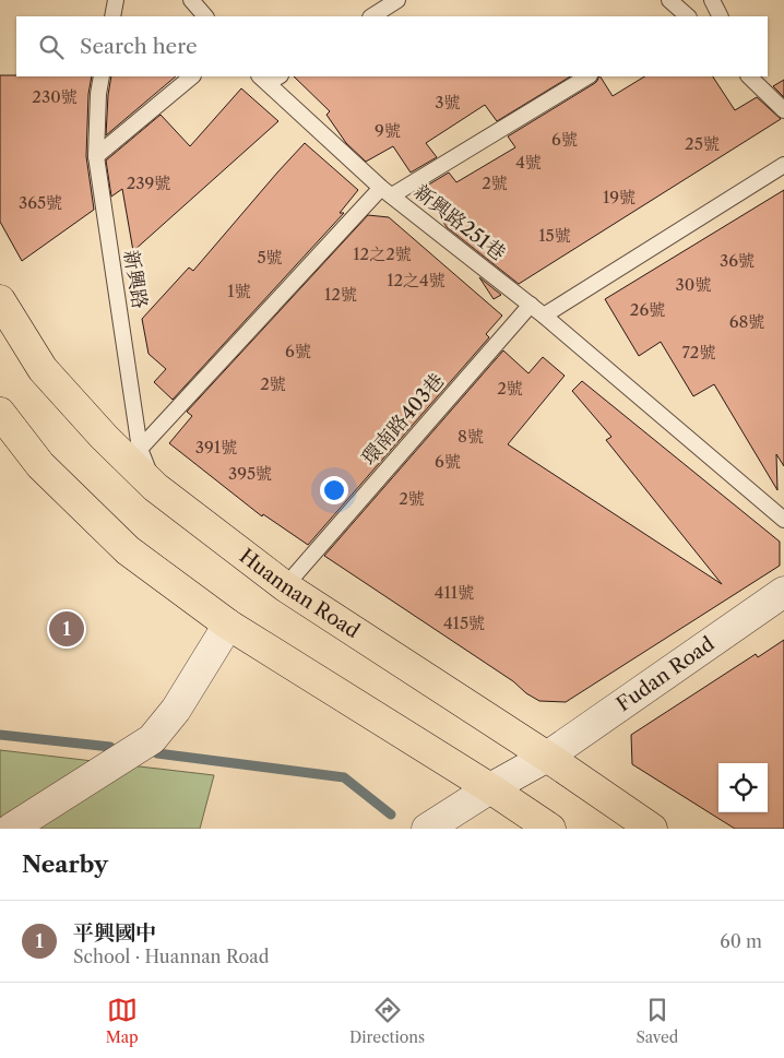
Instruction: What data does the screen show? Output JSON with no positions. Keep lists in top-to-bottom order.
{
  "streets": {
    "main road": ["Huannan Road"],
    "street": ["Fudan Road"],
    "lane": ["新興路251巷", "新興路", "環南路403巷"]
  },
  "crossings": [
    ["新興路251巷", "環南路403巷"],
    ["新興路", "Huannan Road"],
    ["環南路403巷", "Huannan Road"],
    ["Huannan Road", "Fudan Road"]
  ],
  "house_numbers": [
    "230號",
    "3號",
    "9號",
    "6號",
    "25號",
    "4號",
    "239號",
    "2號",
    "19號",
    "365號",
    "15號",
    "12之2號",
    "5號",
    "36號",
    "12之4號",
    "30號",
    "1號",
    "12號",
    "26號",
    "68號",
    "6號",
    "72號",
    "2號",
    "2號",
    "8號",
    "391號",
    "6號",
    "395號",
    "2號",
    "411號",
    "415號"
  ],
  "page": {
    "search": "Search here",
    "pins": "1",
    "heading": "Nearby",
    "list": [
      {
        "mark": "1",
        "name": "平興國中",
        "note": "School · Huannan Road",
        "value": "60 m"
      }
    ],
    "nav": ["Map", "Directions", "Saved"]
  }
}
